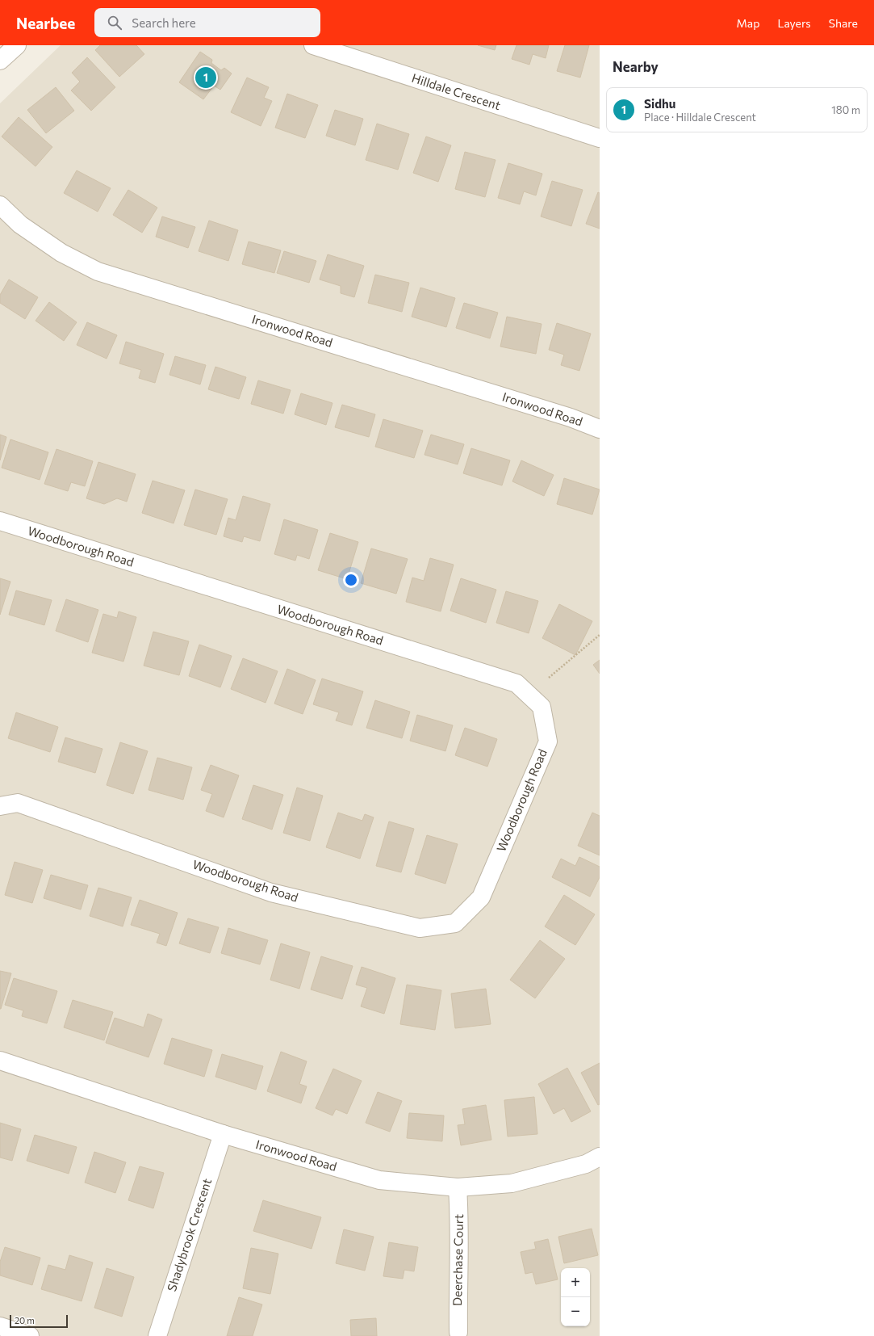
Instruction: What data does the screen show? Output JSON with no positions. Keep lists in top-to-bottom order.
{
  "streets": {
    "street": [
      "Hilldale Crescent",
      "Ironwood Road",
      "Woodborough Road",
      "Shadybrook Crescent",
      "Deerchase Court"
    ]
  },
  "crossings": [
    ["Ironwood Road", "Shadybrook Crescent"],
    ["Ironwood Road", "Deerchase Court"]
  ],
  "scale_bar": "20 m",
  "page": {
    "header": "Nearbee",
    "search": "Search here",
    "nav": ["Map", "Layers", "Share"],
    "heading": "Nearby",
    "pins": "1",
    "list": [
      {
        "mark": "1",
        "name": "Sidhu",
        "note": "Place · Hilldale Crescent",
        "value": "180 m"
      }
    ],
    "map_buttons": ["+", "−"],
    "scale": "20 m"
  }
}
